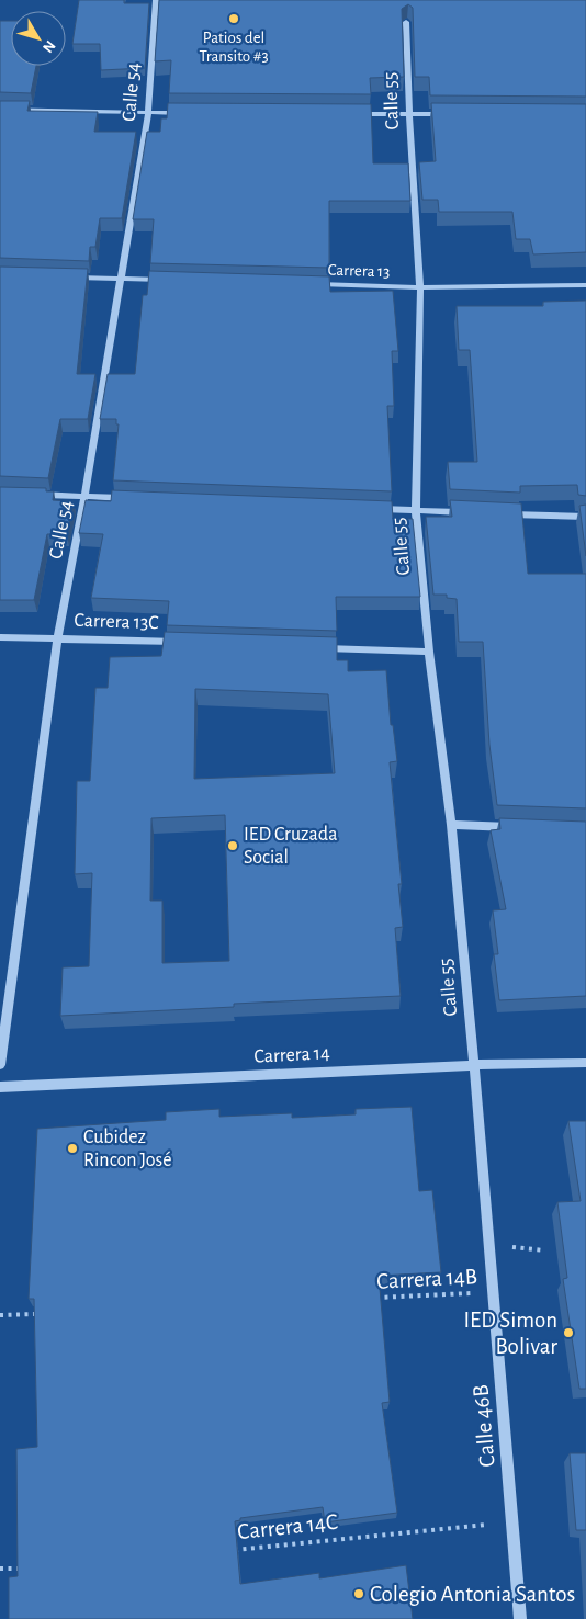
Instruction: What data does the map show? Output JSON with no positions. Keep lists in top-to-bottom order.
{
  "streets": {
    "street": [
      "Calle 54",
      "Calle 55",
      "Carrera 13",
      "Carrera 13C",
      "Carrera 14",
      "Calle 46B"
    ],
    "path": ["Carrera 14B", "Carrera 14C"]
  },
  "crossings": [
    ["Calle 54", "Carrera 13C"],
    ["Calle 55", "Carrera 13"],
    ["Calle 55", "Carrera 14"],
    ["Calle 55", "Calle 46B"],
    ["Carrera 14", "Calle 46B"],
    ["Carrera 14B", "Calle 46B"],
    ["Calle 46B", "Carrera 14C"]
  ],
  "places": [
    "Patios del Transito #3",
    "IED Cruzada Social",
    "Cubidez Rincon José",
    "IED Simon Bolivar",
    "Colegio Antonia Santos"
  ],
  "north": "bottom right"
}
